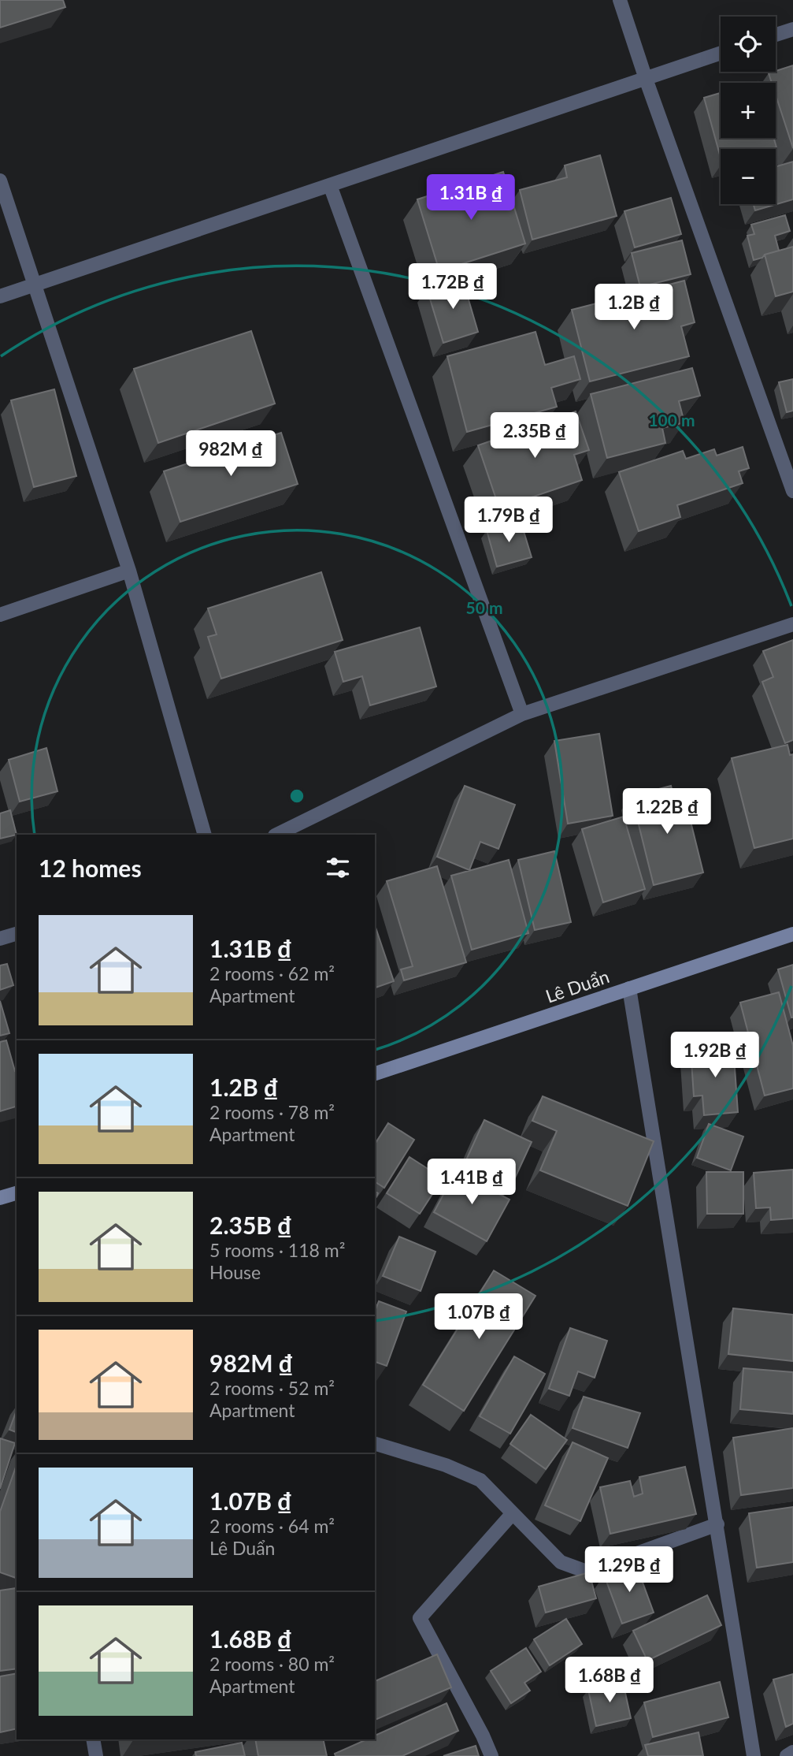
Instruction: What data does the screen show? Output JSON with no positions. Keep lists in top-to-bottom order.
{
  "streets": {
    "main road": ["Lê Duẩn"]
  },
  "page": {
    "map_buttons": ["+", "−"],
    "price": [
      "1.31B ₫",
      "1.72B ₫",
      "1.2B ₫",
      "2.35B ₫",
      "982M ₫",
      "1.79B ₫",
      "1.22B ₫",
      "1.92B ₫",
      "1.41B ₫",
      "1.07B ₫",
      "1.29B ₫",
      "1.68B ₫"
    ],
    "heading": "12 homes",
    "list": [
      {
        "name": "1.31B ₫",
        "note": "2 rooms · 62 m² · Apartment"
      },
      {
        "name": "1.2B ₫",
        "note": "2 rooms · 78 m² · Apartment"
      },
      {
        "name": "2.35B ₫",
        "note": "5 rooms · 118 m² · House"
      },
      {
        "name": "982M ₫",
        "note": "2 rooms · 52 m² · Apartment"
      },
      {
        "name": "1.07B ₫",
        "note": "2 rooms · 64 m² · Lê Duẩn"
      },
      {
        "name": "1.68B ₫",
        "note": "2 rooms · 80 m² · Apartment"
      }
    ]
  },
  "rings": ["100 m", "50 m"]
}
